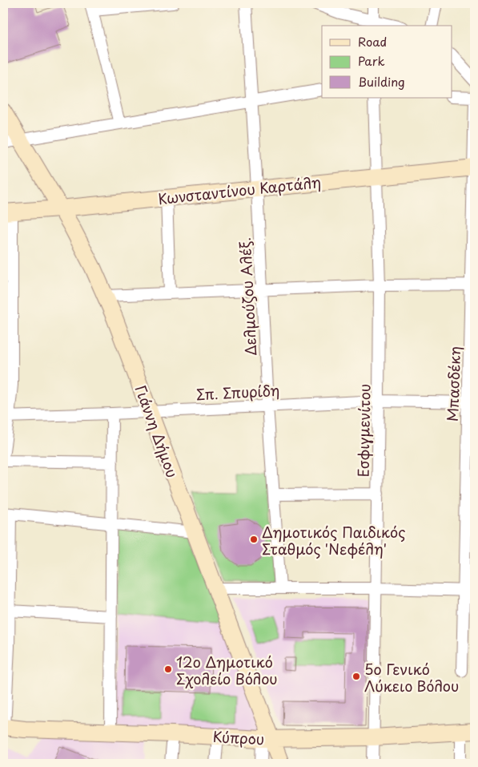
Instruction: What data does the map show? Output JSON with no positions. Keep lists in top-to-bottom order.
{
  "streets": {
    "street": [
      "Κωνσταντίνου Καρτάλη",
      "Δελμούζου Αλέξ.",
      "Μπασδέκη",
      "Σπ. Σπυρίδη",
      "Εσφιγμενίτου",
      "Γιάννη Δήμου",
      "Κύπρου"
    ]
  },
  "crossings": [
    ["Κωνσταντίνου Καρτάλη", "Δελμούζου Αλέξ."],
    ["Κωνσταντίνου Καρτάλη", "Μπασδέκη"],
    ["Κωνσταντίνου Καρτάλη", "Εσφιγμενίτου"],
    ["Κωνσταντίνου Καρτάλη", "Γιάννη Δήμου"],
    ["Δελμούζου Αλέξ.", "Σπ. Σπυρίδη"],
    ["Μπασδέκη", "Σπ. Σπυρίδη"],
    ["Σπ. Σπυρίδη", "Εσφιγμενίτου"],
    ["Σπ. Σπυρίδη", "Γιάννη Δήμου"],
    ["Εσφιγμενίτου", "Κύπρου"],
    ["Γιάννη Δήμου", "Κύπρου"]
  ],
  "places": ["Δημοτικός Παιδικός Σταθμός 'Νεφέλη'", "12ο Δημοτικό Σχολείο Βόλου", "5ο Γενικό Λύκειο Βόλου"],
  "legend": ["Road", "Park", "Building"]
}
